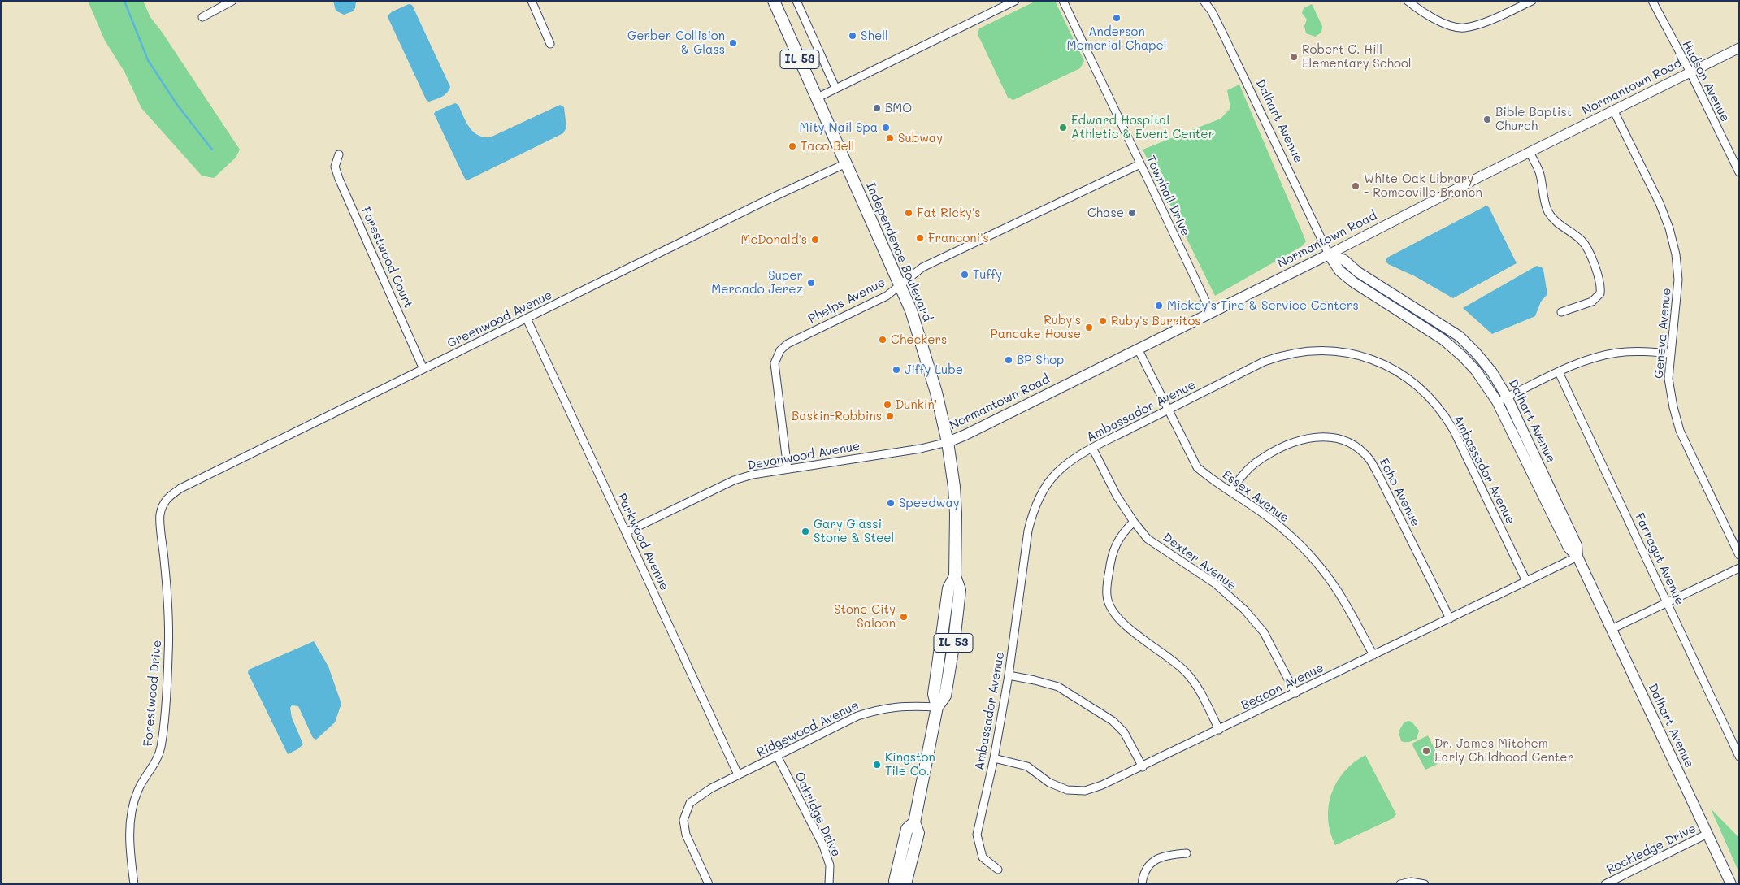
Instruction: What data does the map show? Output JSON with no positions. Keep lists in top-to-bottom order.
{
  "streets": {
    "main road": [
      "IL 53",
      "Normantown Road",
      "Dalhart Avenue",
      "Independence Boulevard"
    ],
    "street": [
      "Hudson Avenue",
      "Townhall Drive",
      "Forestwood Court",
      "Phelps Avenue",
      "Greenwood Avenue",
      "Geneva Avenue",
      "Ambassador Avenue",
      "Devonwood Avenue",
      "Echo Avenue",
      "Essex Avenue",
      "Parkwood Avenue",
      "Farragut Avenue",
      "Dexter Avenue",
      "Beacon Avenue",
      "Forestwood Drive",
      "Ridgewood Avenue",
      "Oakridge Drive",
      "Rockledge Drive"
    ]
  },
  "crossings": [
    ["Hudson Avenue", "Normantown Road"],
    ["Normantown Road", "Dalhart Avenue"],
    ["Normantown Road", "Townhall Drive"],
    ["Normantown Road", "Independence Boulevard"],
    ["Normantown Road", "Geneva Avenue"],
    ["Normantown Road", "Devonwood Avenue"],
    ["Normantown Road", "Essex Avenue"],
    ["Dalhart Avenue", "Beacon Avenue"],
    ["Dalhart Avenue", "Rockledge Drive"],
    ["Townhall Drive", "Phelps Avenue"],
    ["Independence Boulevard", "Phelps Avenue"],
    ["Independence Boulevard", "Greenwood Avenue"],
    ["Independence Boulevard", "Devonwood Avenue"],
    ["Independence Boulevard", "Ridgewood Avenue"],
    ["Forestwood Court", "Greenwood Avenue"],
    ["Phelps Avenue", "Devonwood Avenue"],
    ["Greenwood Avenue", "Parkwood Avenue"],
    ["Greenwood Avenue", "Forestwood Drive"],
    ["Ambassador Avenue", "Essex Avenue"],
    ["Ambassador Avenue", "Dexter Avenue"],
    ["Ambassador Avenue", "Beacon Avenue"],
    ["Devonwood Avenue", "Parkwood Avenue"],
    ["Echo Avenue", "Essex Avenue"],
    ["Echo Avenue", "Beacon Avenue"],
    ["Essex Avenue", "Beacon Avenue"],
    ["Parkwood Avenue", "Ridgewood Avenue"],
    ["Dexter Avenue", "Beacon Avenue"],
    ["Ridgewood Avenue", "Oakridge Drive"]
  ],
  "places": [
    "Anderson Memorial Chapel",
    "Shell",
    "Gerber Collision & Glass",
    "Robert C. Hill Elementary School",
    "BMO",
    "Bible Baptist Church",
    "Mity Nail Spa",
    "Edward Hospital Athletic & Event Center",
    "Subway",
    "Taco Bell",
    "White Oak Library - Romeoville Branch",
    "Fat Ricky's",
    "Chase",
    "Franconi's",
    "McDonald's",
    "Tuffy",
    "Super Mercado Jerez",
    "Mickey's Tire & Service Centers",
    "Ruby's Burritos",
    "Ruby's Pancake House",
    "Checkers",
    "BP Shop",
    "Jiffy Lube",
    "Dunkin'",
    "Baskin-Robbins",
    "Speedway",
    "Gary Glassi Stone & Steel",
    "Stone City Saloon",
    "Dr. James Mitchem Early Childhood Center",
    "Kingston Tile Co."
  ]
}
